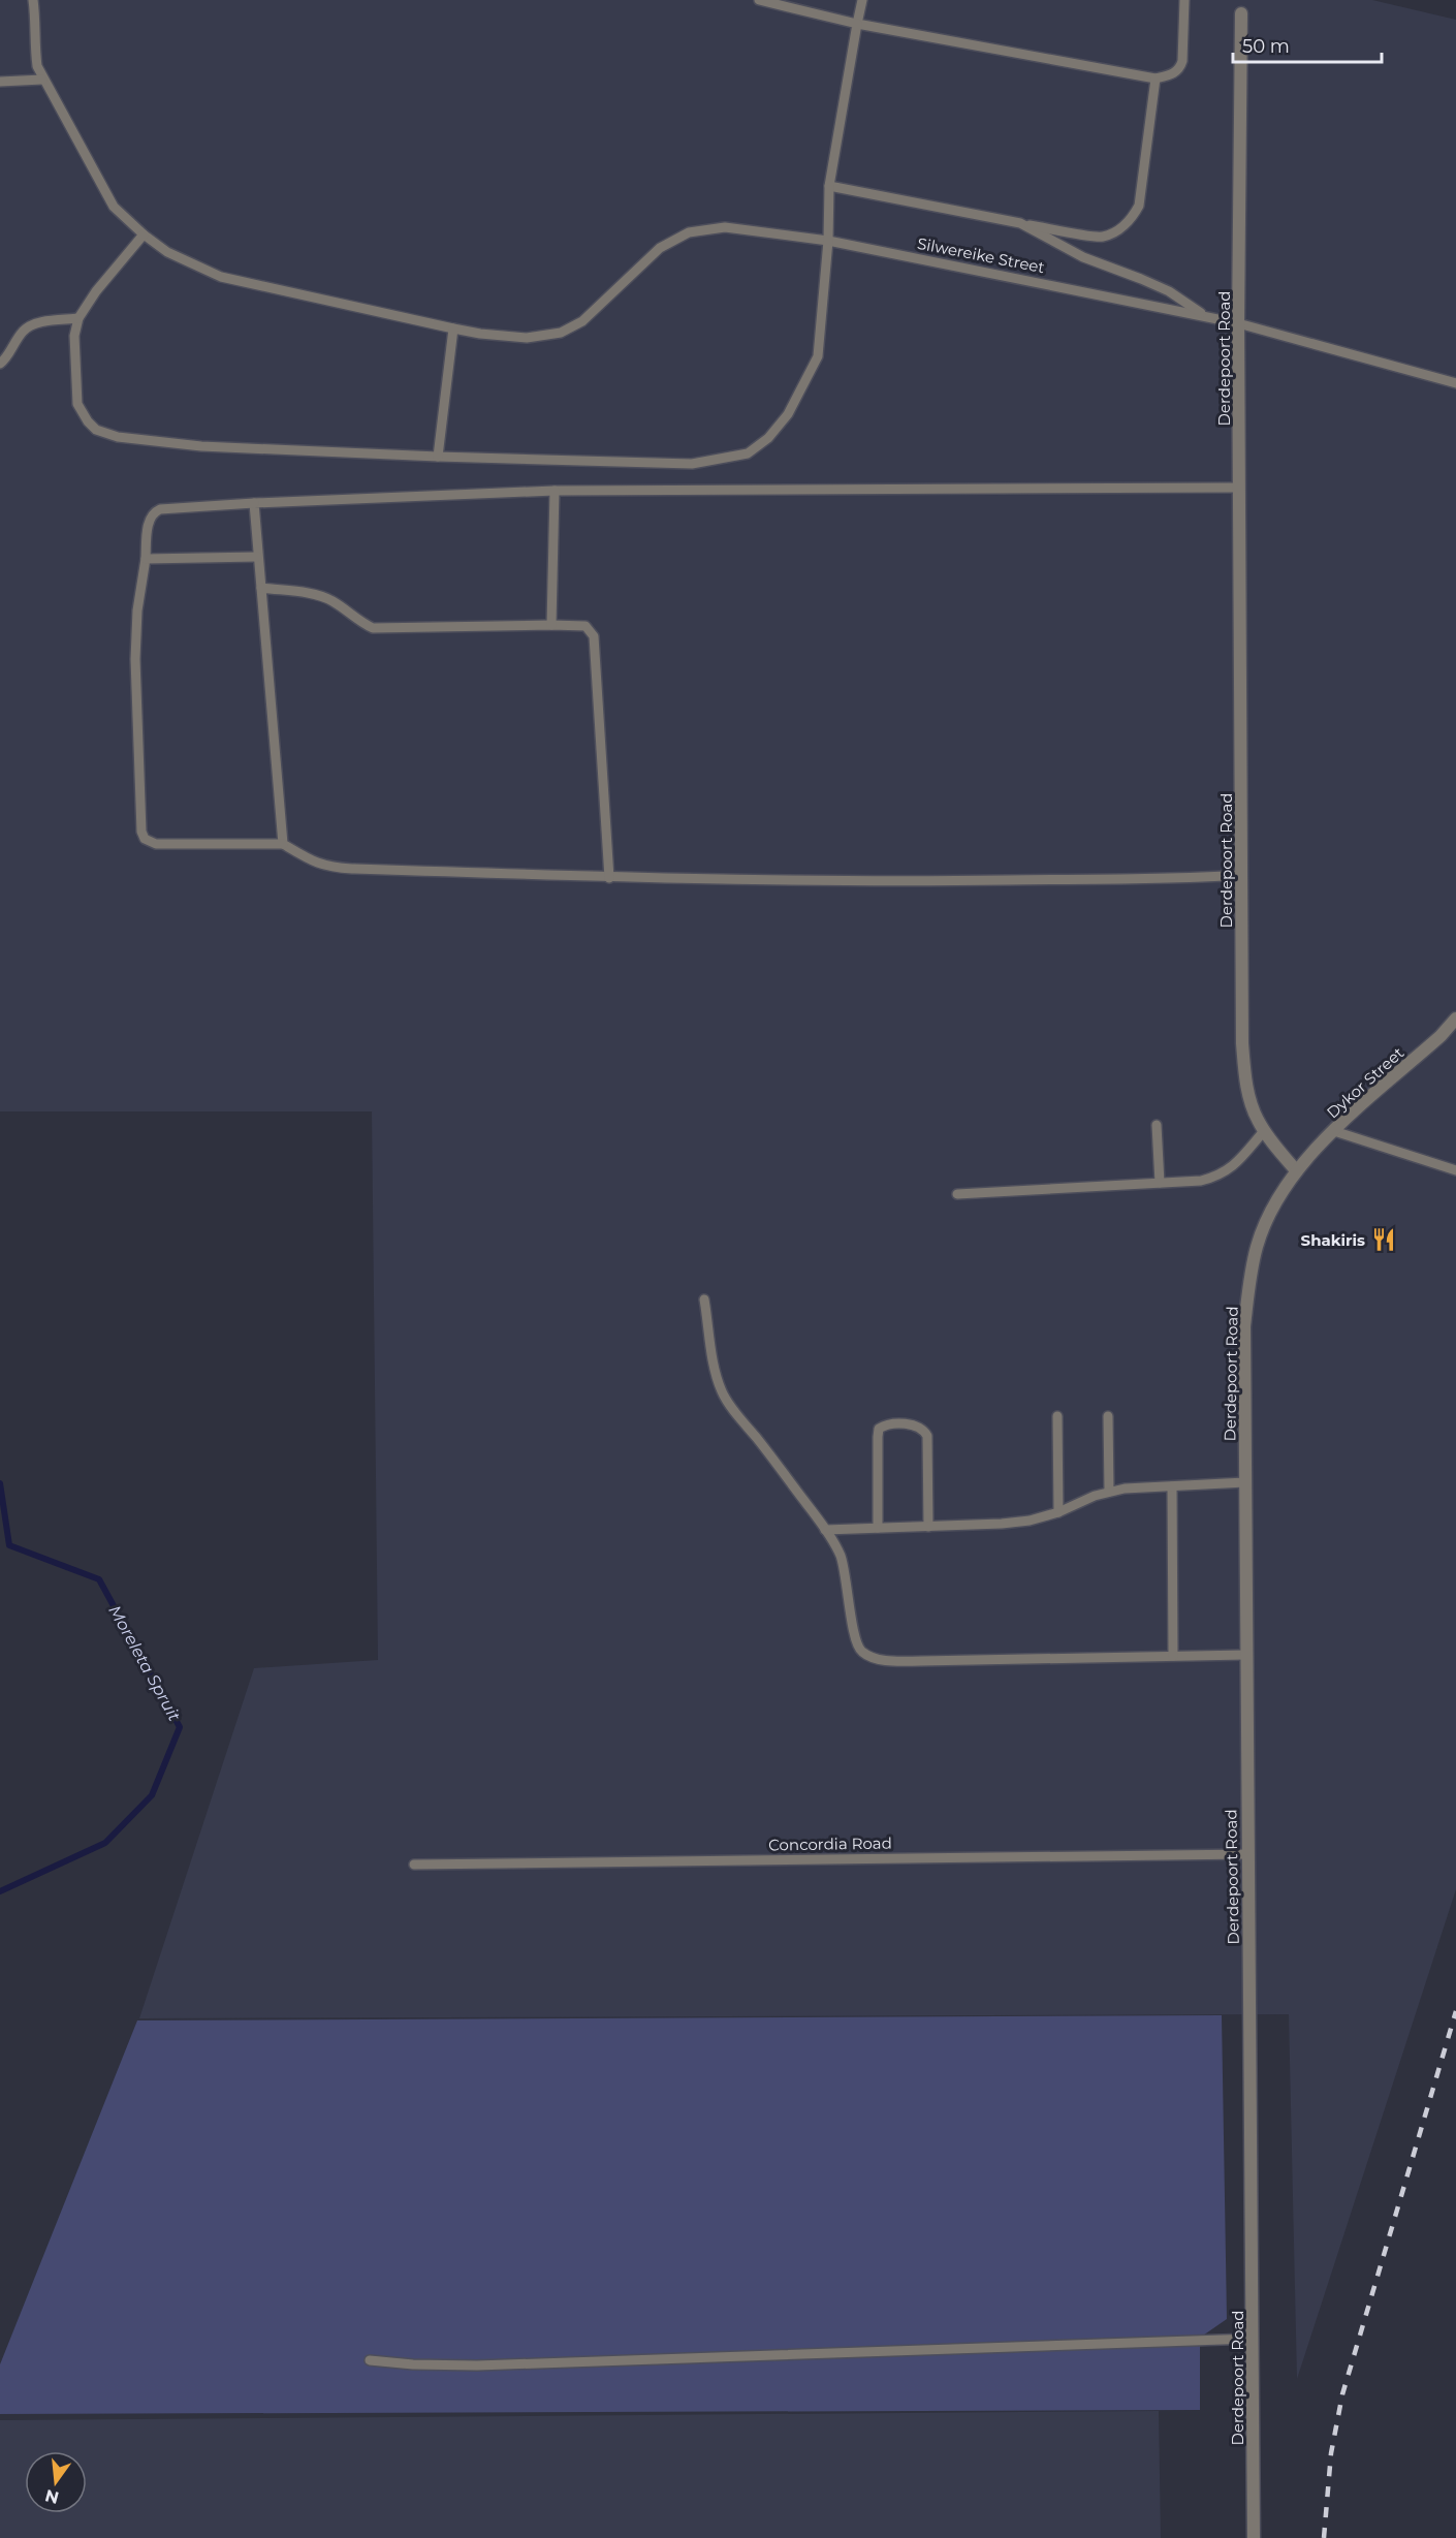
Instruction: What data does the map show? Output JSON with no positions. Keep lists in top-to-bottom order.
{
  "streets": {
    "street": ["Derdepoort Road", "Dykor Street"],
    "lane": ["Silwereike Street", "Concordia Road"]
  },
  "crossings": [
    ["Silwereike Street", "Derdepoort Road"],
    ["Derdepoort Road", "Dykor Street"],
    ["Derdepoort Road", "Concordia Road"]
  ],
  "water": ["Moreleta Spruit"],
  "places": {
    "restaurant": ["Shakiris"]
  },
  "scale_bar": "50 m",
  "north": "bottom"
}
